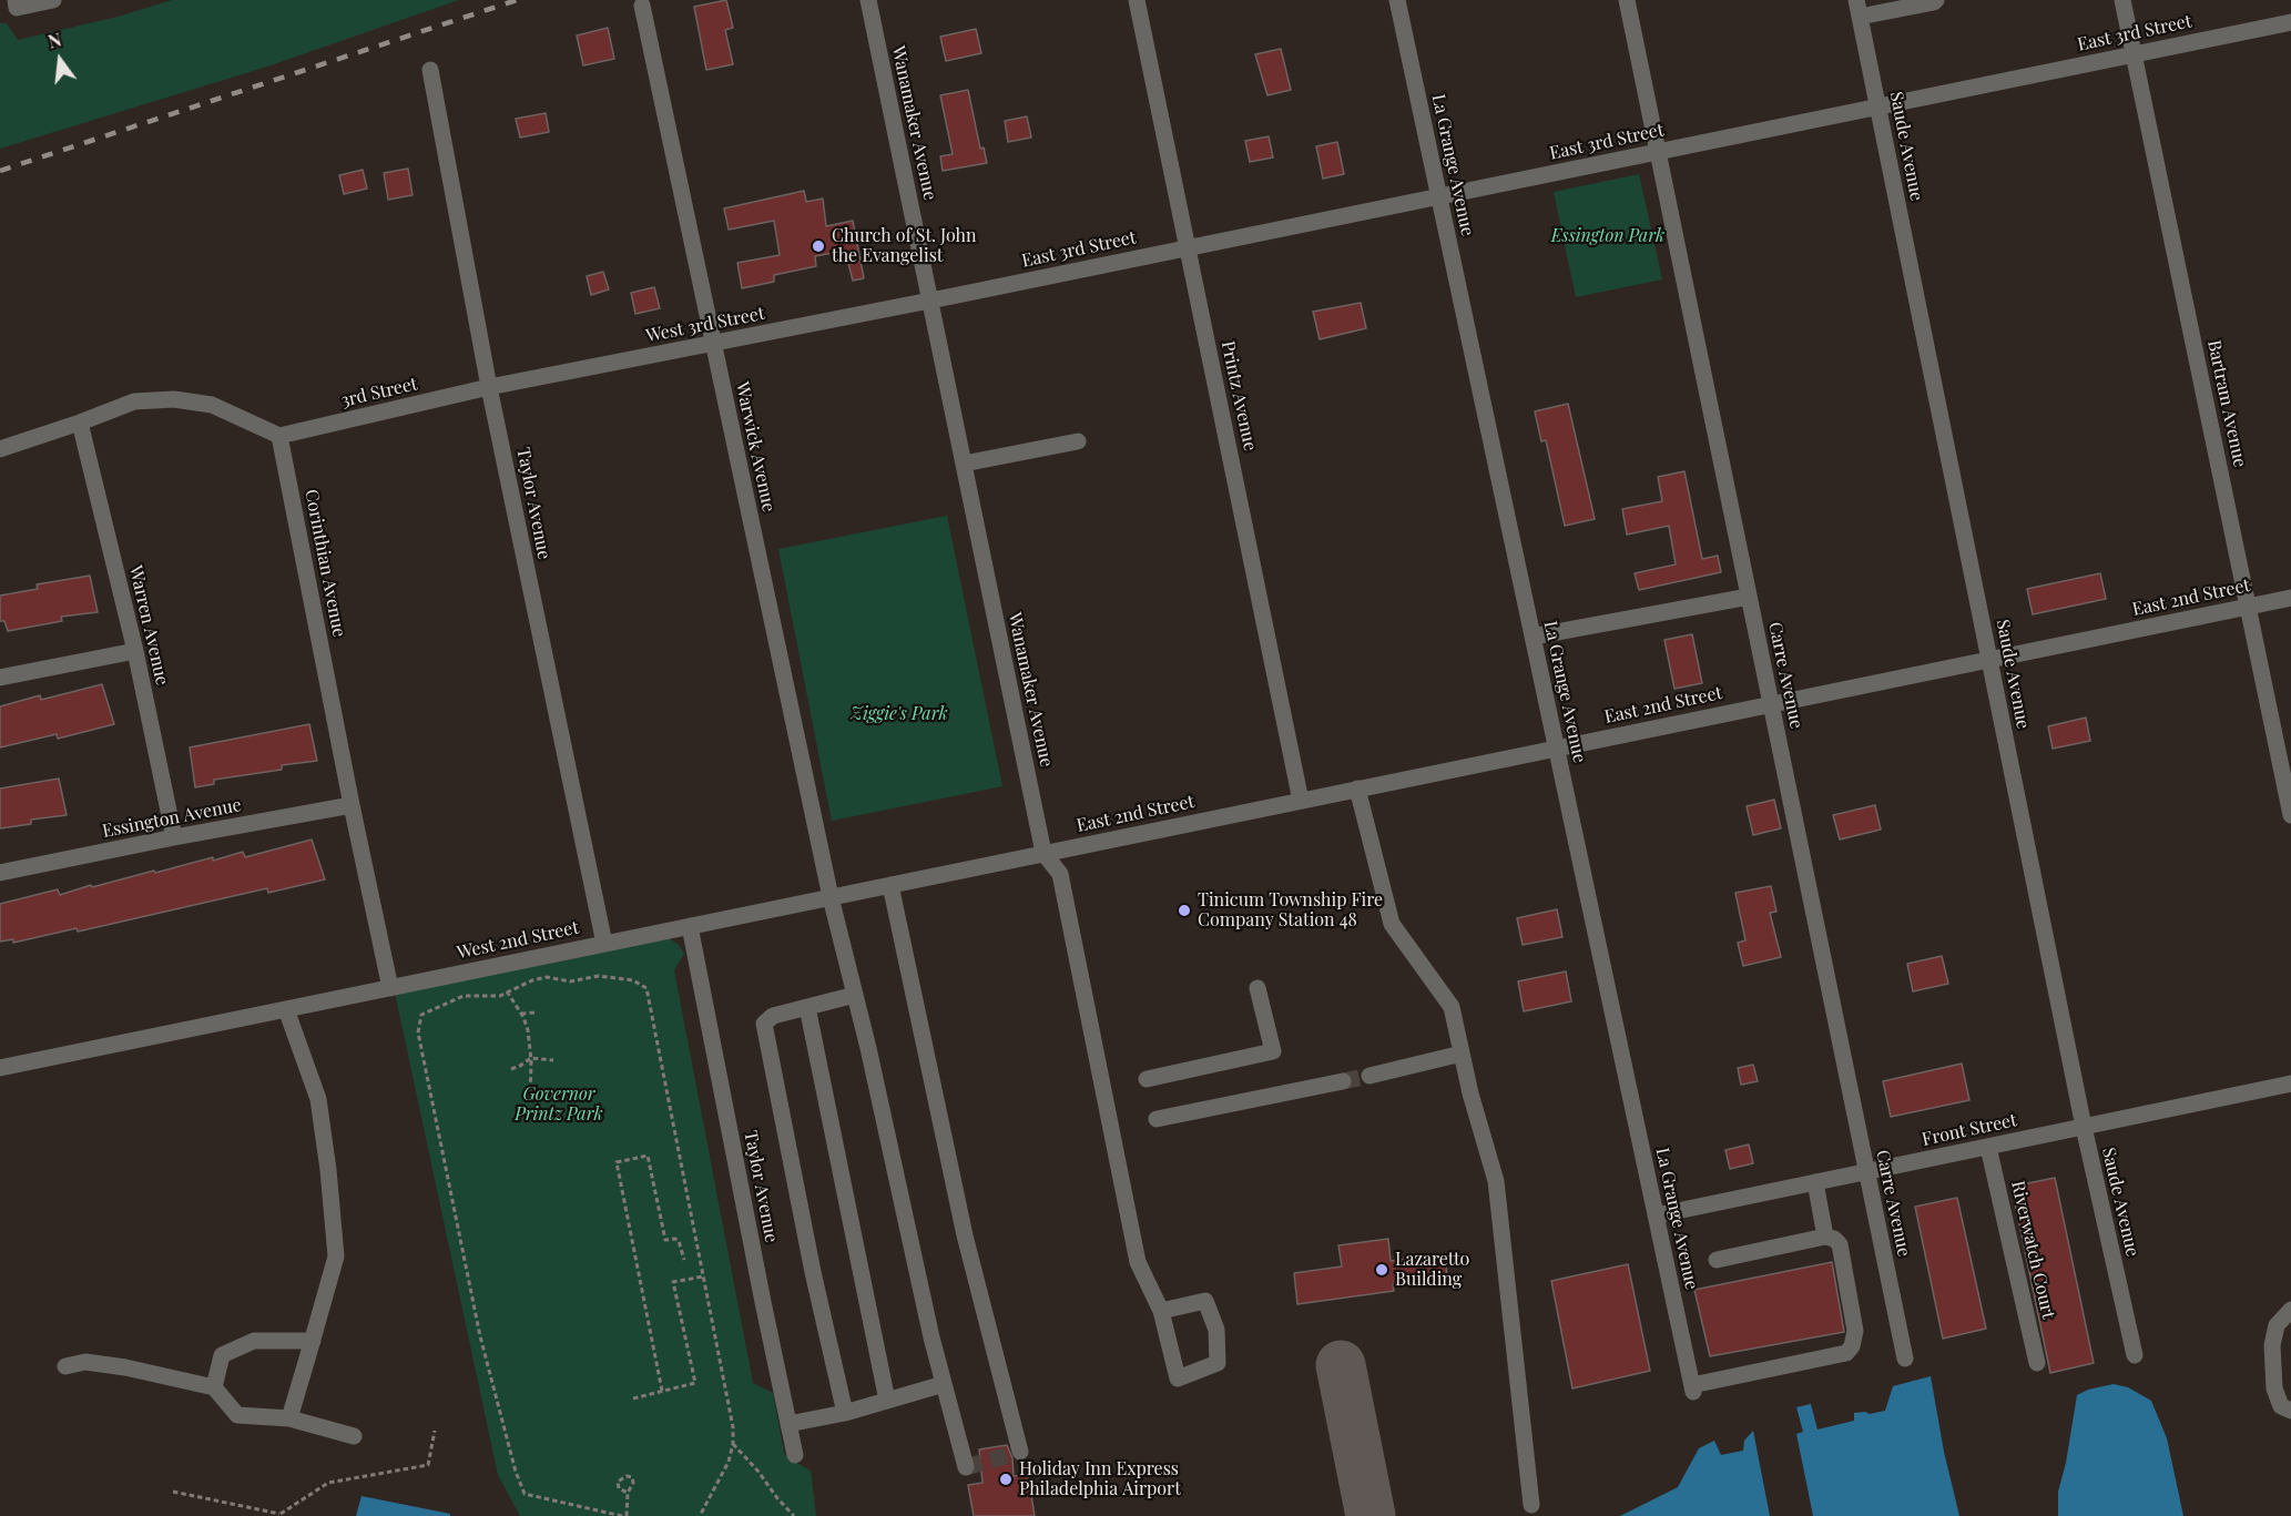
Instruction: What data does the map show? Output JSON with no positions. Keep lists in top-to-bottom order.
{
  "streets": {
    "street": [
      "East 3rd Street",
      "Wanamaker Avenue",
      "Saude Avenue",
      "La Grange Avenue",
      "West 3rd Street",
      "3rd Street",
      "Printz Avenue",
      "Bartram Avenue",
      "Warwick Avenue",
      "Taylor Avenue",
      "Corinthian Avenue",
      "East 2nd Street",
      "Warren Avenue",
      "Carre Avenue",
      "Essington Avenue",
      "West 2nd Street",
      "Front Street",
      "Riverwatch Court"
    ]
  },
  "crossings": [
    ["East 3rd Street", "Wanamaker Avenue"],
    ["East 3rd Street", "Saude Avenue"],
    ["East 3rd Street", "La Grange Avenue"],
    ["East 3rd Street", "West 3rd Street"],
    ["East 3rd Street", "Printz Avenue"],
    ["East 3rd Street", "Bartram Avenue"],
    ["East 3rd Street", "Carre Avenue"],
    ["Wanamaker Avenue", "West 3rd Street"],
    ["Wanamaker Avenue", "East 2nd Street"],
    ["Wanamaker Avenue", "West 2nd Street"],
    ["Saude Avenue", "East 2nd Street"],
    ["Saude Avenue", "Front Street"],
    ["La Grange Avenue", "East 2nd Street"],
    ["La Grange Avenue", "Front Street"],
    ["West 3rd Street", "3rd Street"],
    ["West 3rd Street", "Warwick Avenue"],
    ["West 3rd Street", "Taylor Avenue"],
    ["3rd Street", "Taylor Avenue"],
    ["3rd Street", "Corinthian Avenue"],
    ["Printz Avenue", "East 2nd Street"],
    ["Bartram Avenue", "East 2nd Street"],
    ["Warwick Avenue", "West 2nd Street"],
    ["Taylor Avenue", "West 2nd Street"],
    ["Corinthian Avenue", "Essington Avenue"],
    ["Corinthian Avenue", "West 2nd Street"],
    ["East 2nd Street", "Carre Avenue"],
    ["East 2nd Street", "West 2nd Street"],
    ["Warren Avenue", "Essington Avenue"],
    ["Carre Avenue", "Front Street"],
    ["Front Street", "Riverwatch Court"]
  ],
  "parks": ["Essington Park", "Ziggie's Park", "Governor Printz Park"],
  "places": [
    "Church of St. John the Evangelist",
    "Tinicum Township Fire Company Station 48",
    "Lazaretto Building",
    "Holiday Inn Express Philadelphia Airport"
  ],
  "north": "top"
}
